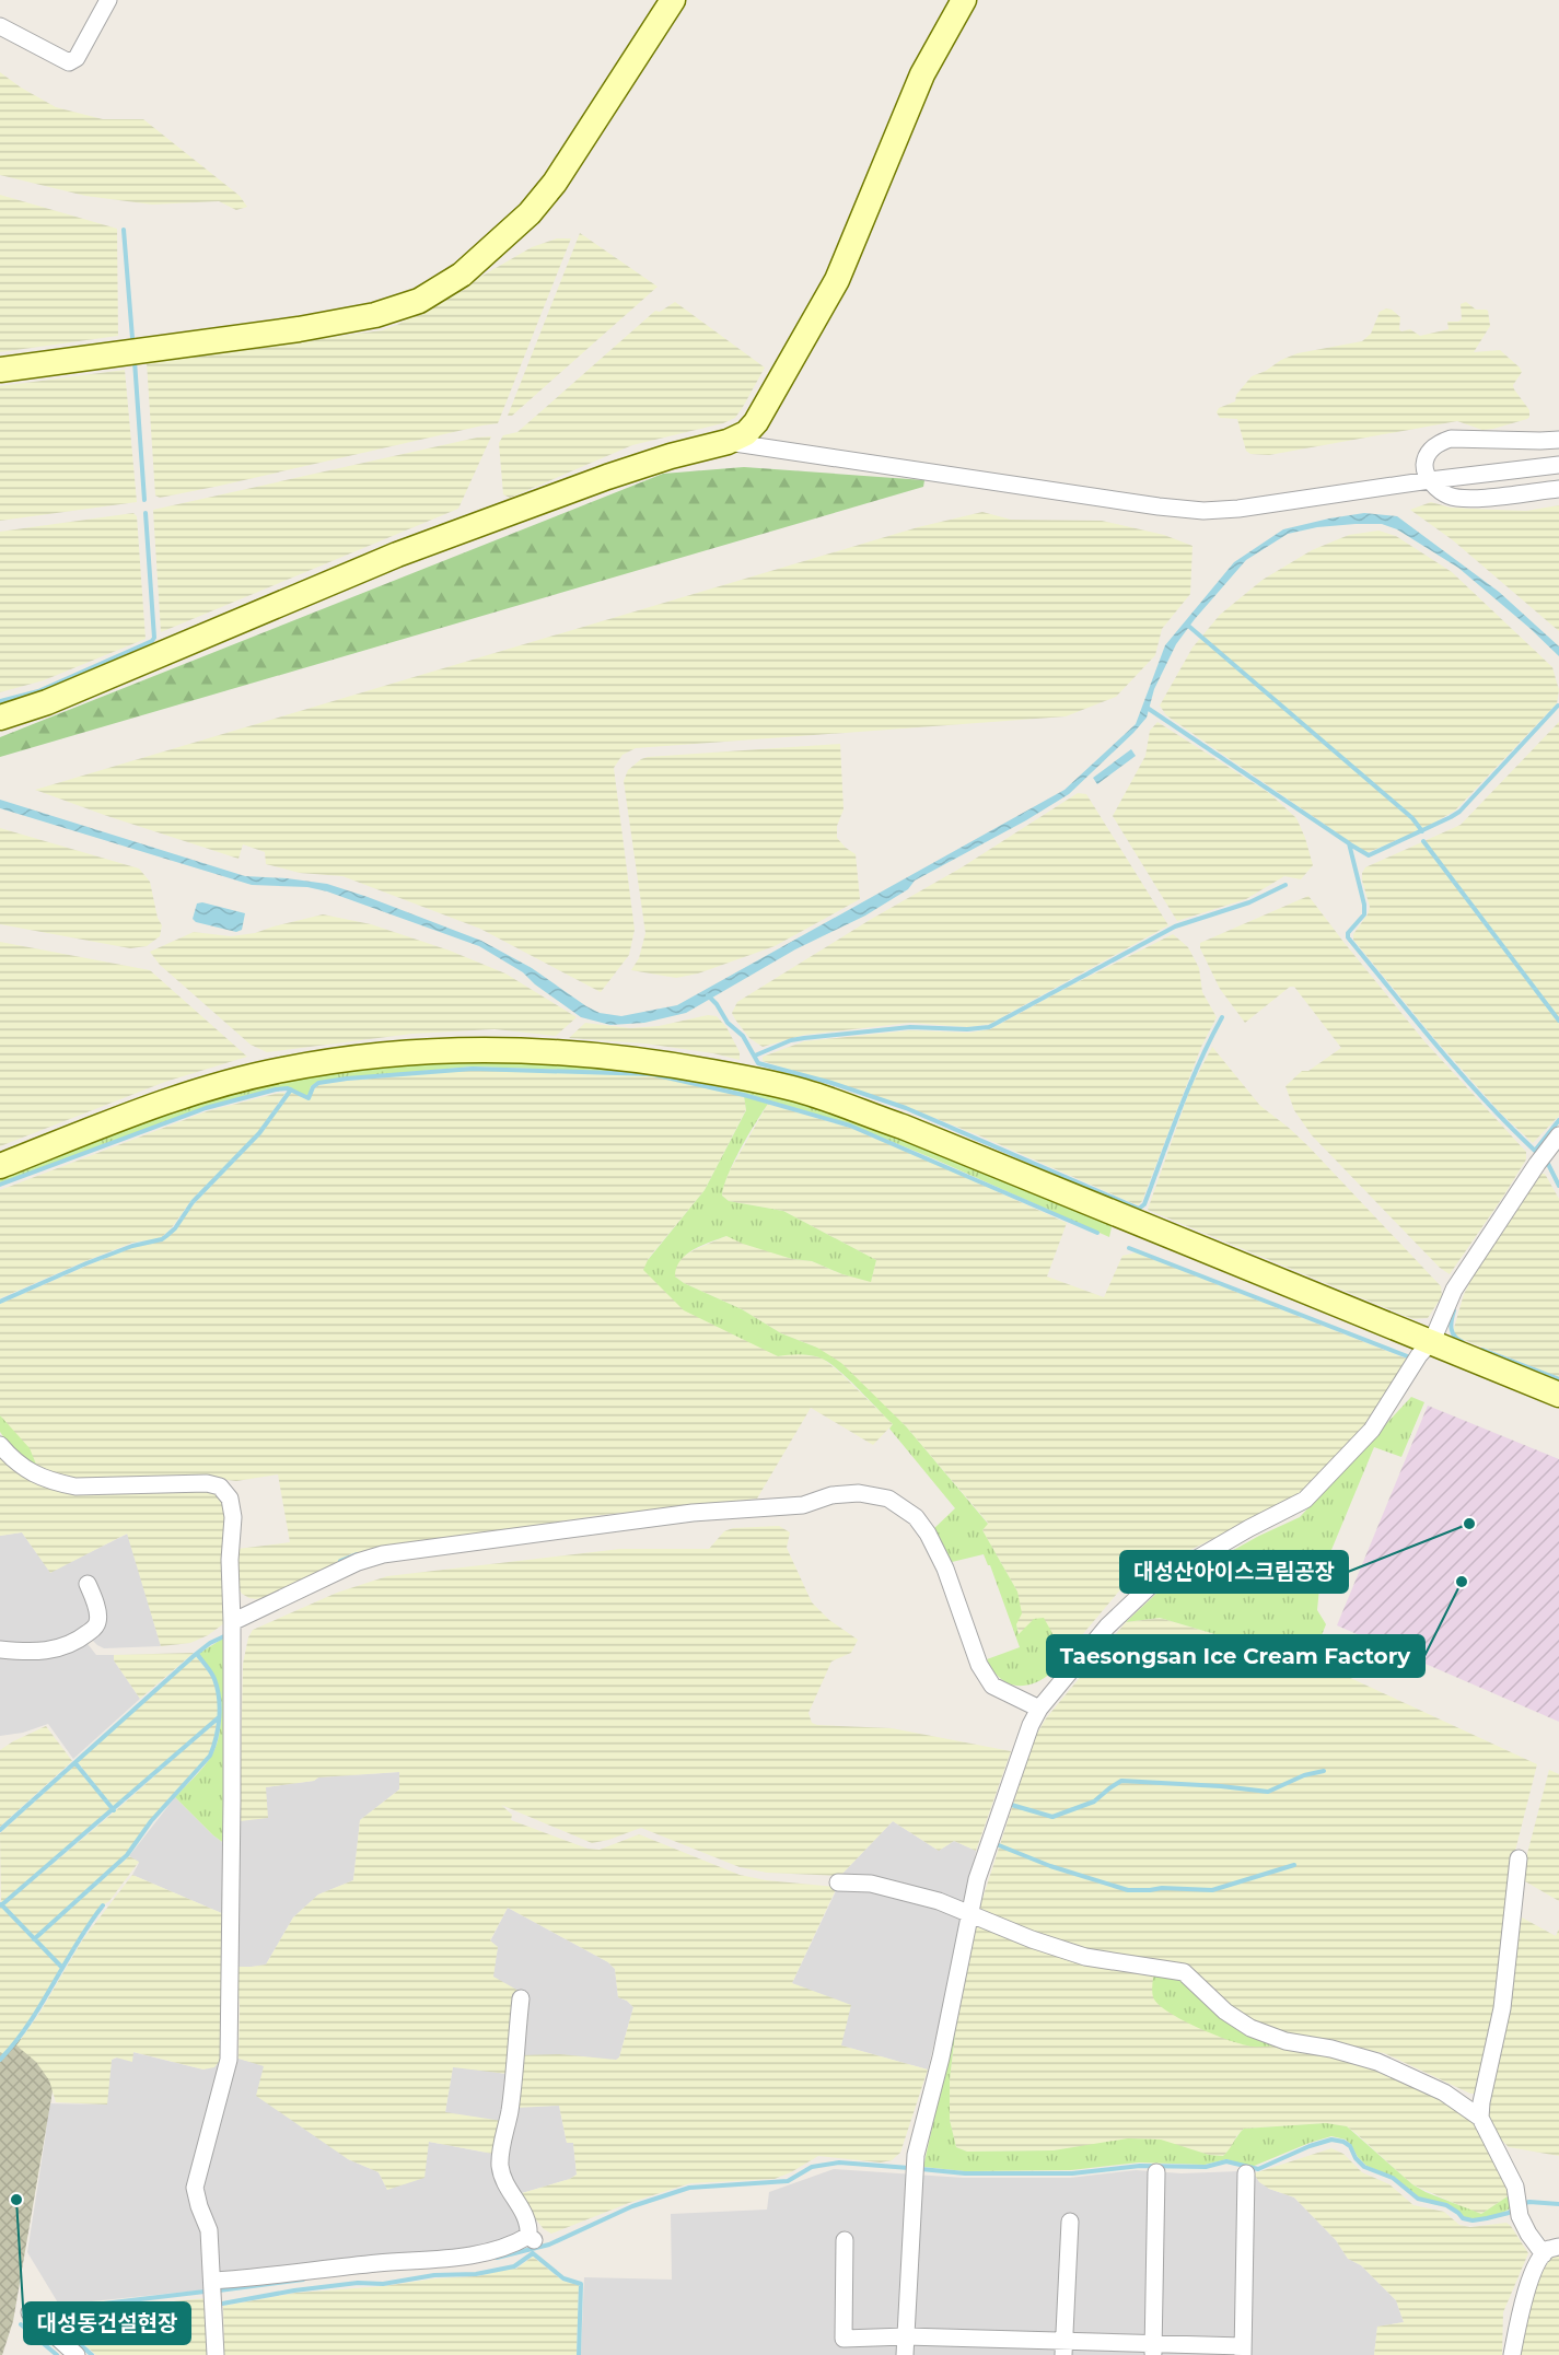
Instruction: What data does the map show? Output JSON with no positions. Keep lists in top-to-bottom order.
{
  "places": ["대성산아이스크림공장", "Taesongsan Ice Cream Factory", "대성동건설현장"]
}
